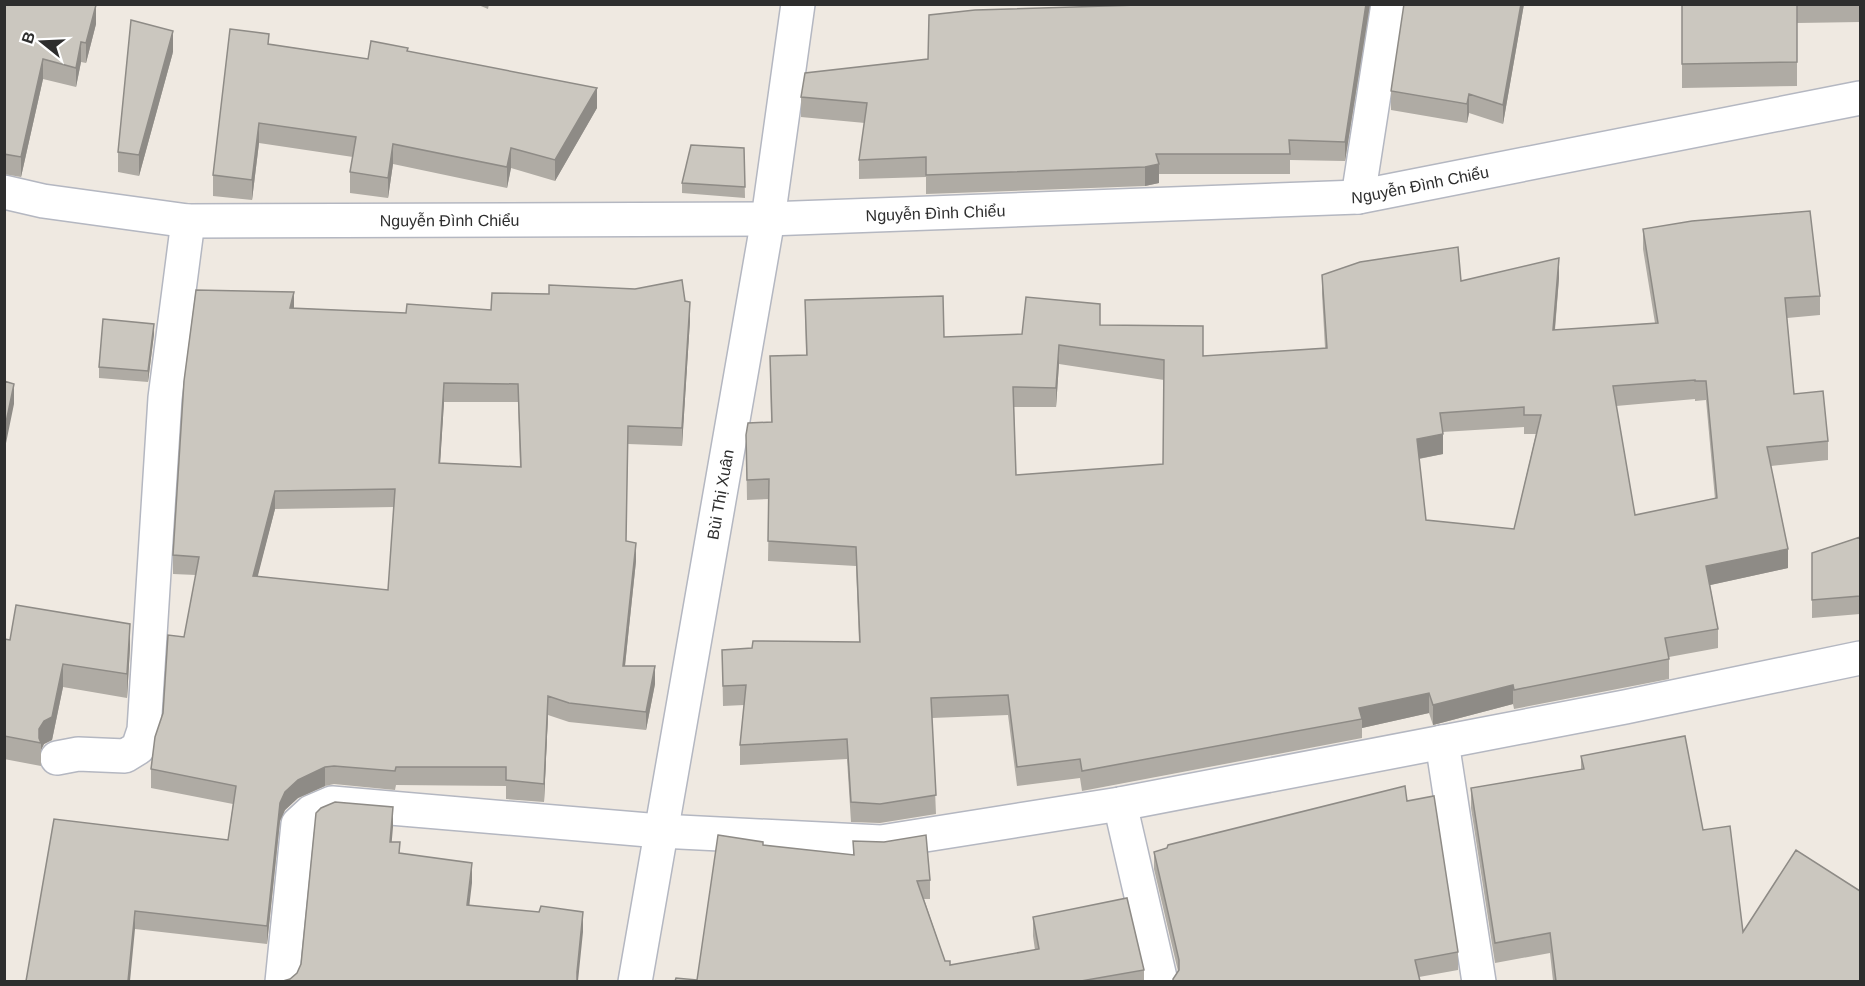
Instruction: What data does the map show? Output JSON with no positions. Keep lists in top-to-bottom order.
{
  "streets": {
    "street": ["Nguyễn Đình Chiểu", "Bùi Thị Xuân"]
  },
  "crossings": [
    ["Nguyễn Đình Chiểu", "Bùi Thị Xuân"]
  ],
  "north": "left"
}
